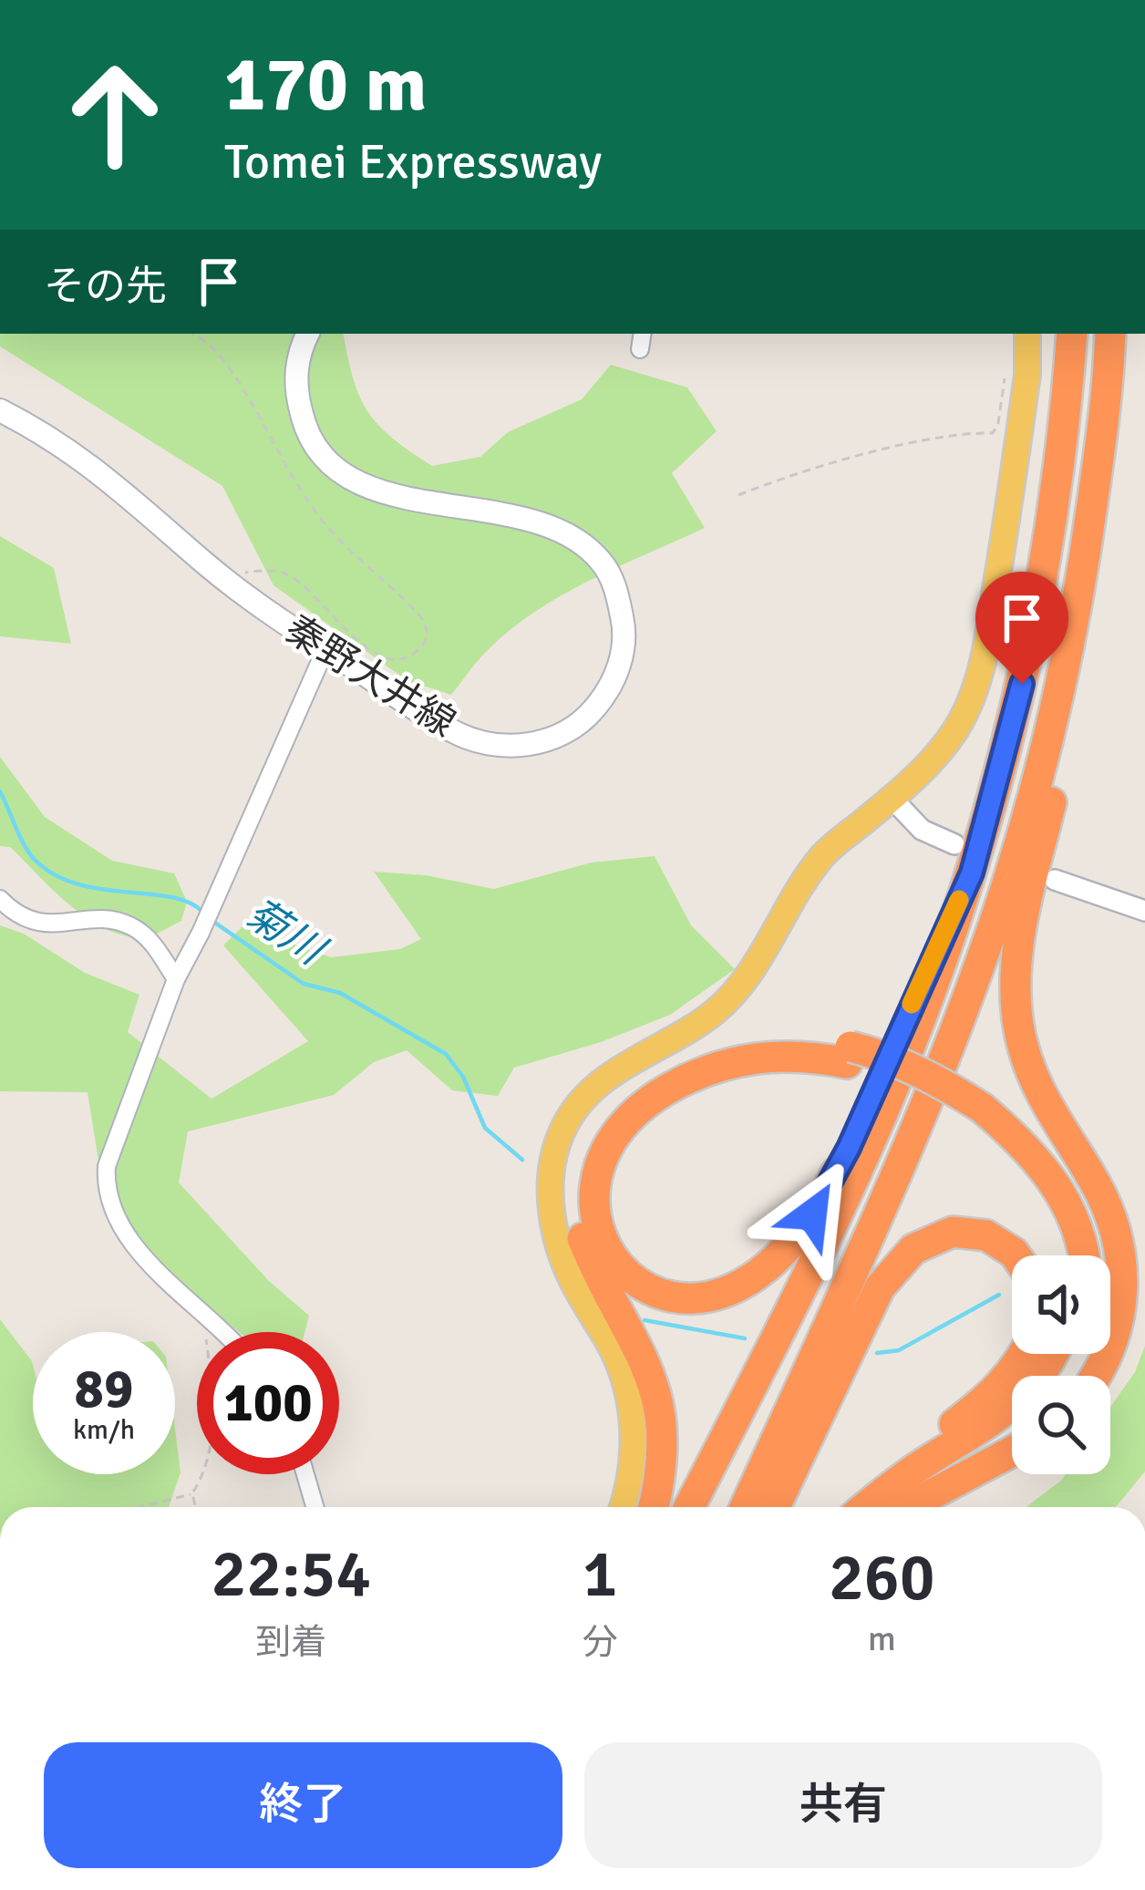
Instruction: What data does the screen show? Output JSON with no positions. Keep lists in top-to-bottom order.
{
  "streets": {
    "main road": ["秦野大井線"]
  },
  "water": ["菊川"],
  "page": {
    "turn": ["170 m", "Tomei Expressway"],
    "then": "その先",
    "speed": "89 km/h",
    "limit": "100",
    "eta": [
      "22:54",
      "到着",
      "1",
      "分",
      "260",
      "m"
    ],
    "buttons": ["終了", "共有"]
  }
}
